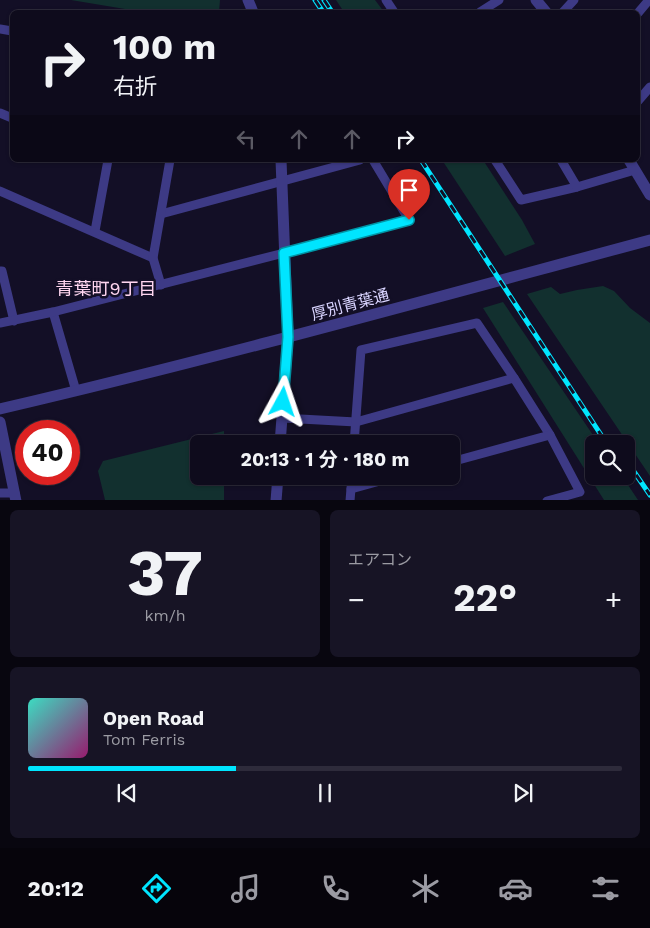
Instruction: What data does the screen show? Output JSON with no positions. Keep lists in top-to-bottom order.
{
  "streets": {
    "street": ["厚別青葉通"]
  },
  "districts": ["青葉町9丁目"],
  "page": {
    "turn": ["100 m", "右折"],
    "limit": "40",
    "trip": "20:13 · 1 分 · 180 m",
    "tile": [
      ["37", "km/h"],
      "エアコン"
    ],
    "heat": ["−", "22°", "+"],
    "song": ["Open Road", "Tom Ferris"],
    "tabs": "20:12"
  }
}
